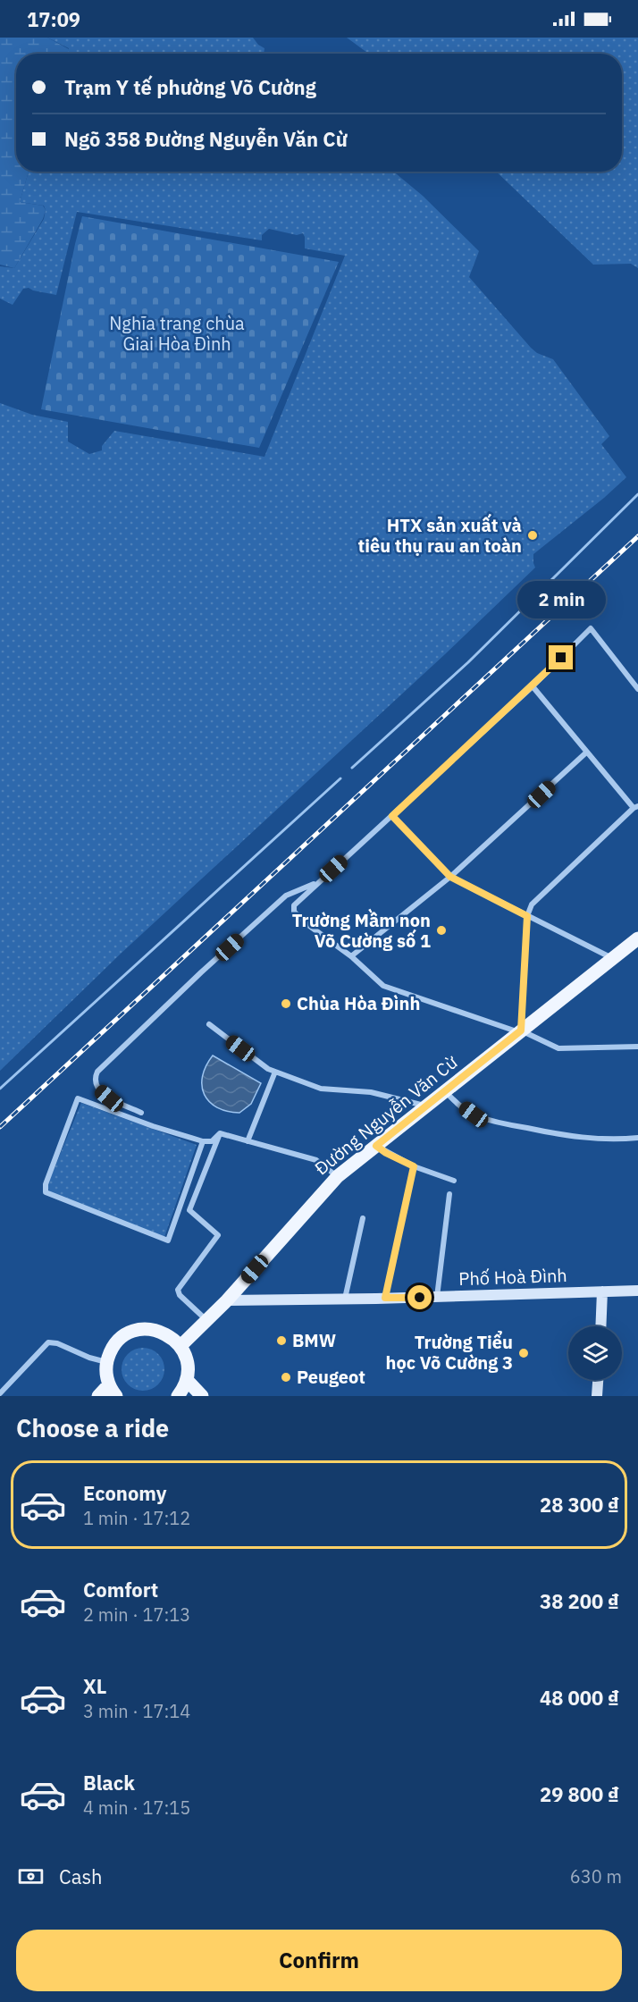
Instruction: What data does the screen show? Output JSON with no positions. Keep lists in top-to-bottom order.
{
  "streets": {
    "main road": ["Đường Nguyễn Văn Cừ"],
    "street": ["Phố Hoà Đình"]
  },
  "crossings": [
    ["Đường Nguyễn Văn Cừ", "Phố Hoà Đình"]
  ],
  "parks": ["Nghĩa trang chùa Giai Hòa Đình"],
  "places": [
    "HTX sản xuất và tiêu thụ rau an toàn",
    "Trường Mầm non Võ Cường số 1",
    "Chùa Hòa Đình",
    "BMW",
    "Trường Tiểu học Võ Cường 3",
    "Peugeot"
  ],
  "page": {
    "status": "17:09",
    "banner": ["Trạm Y tế phường Võ Cường", "Ngõ 358 Đường Nguyễn Văn Cừ"],
    "bubble": "2 min",
    "heading": "Choose a ride",
    "list": [
      {
        "name": "Economy",
        "note": "1 min · 17:12",
        "value": "28 300 ₫"
      },
      {
        "name": "Comfort",
        "note": "2 min · 17:13",
        "value": "38 200 ₫"
      },
      {
        "name": "XL",
        "note": "3 min · 17:14",
        "value": "48 000 ₫"
      },
      {
        "name": "Black",
        "note": "4 min · 17:15",
        "value": "29 800 ₫"
      }
    ],
    "pay": ["Cash", "630 m"],
    "buttons": "Confirm"
  }
}
